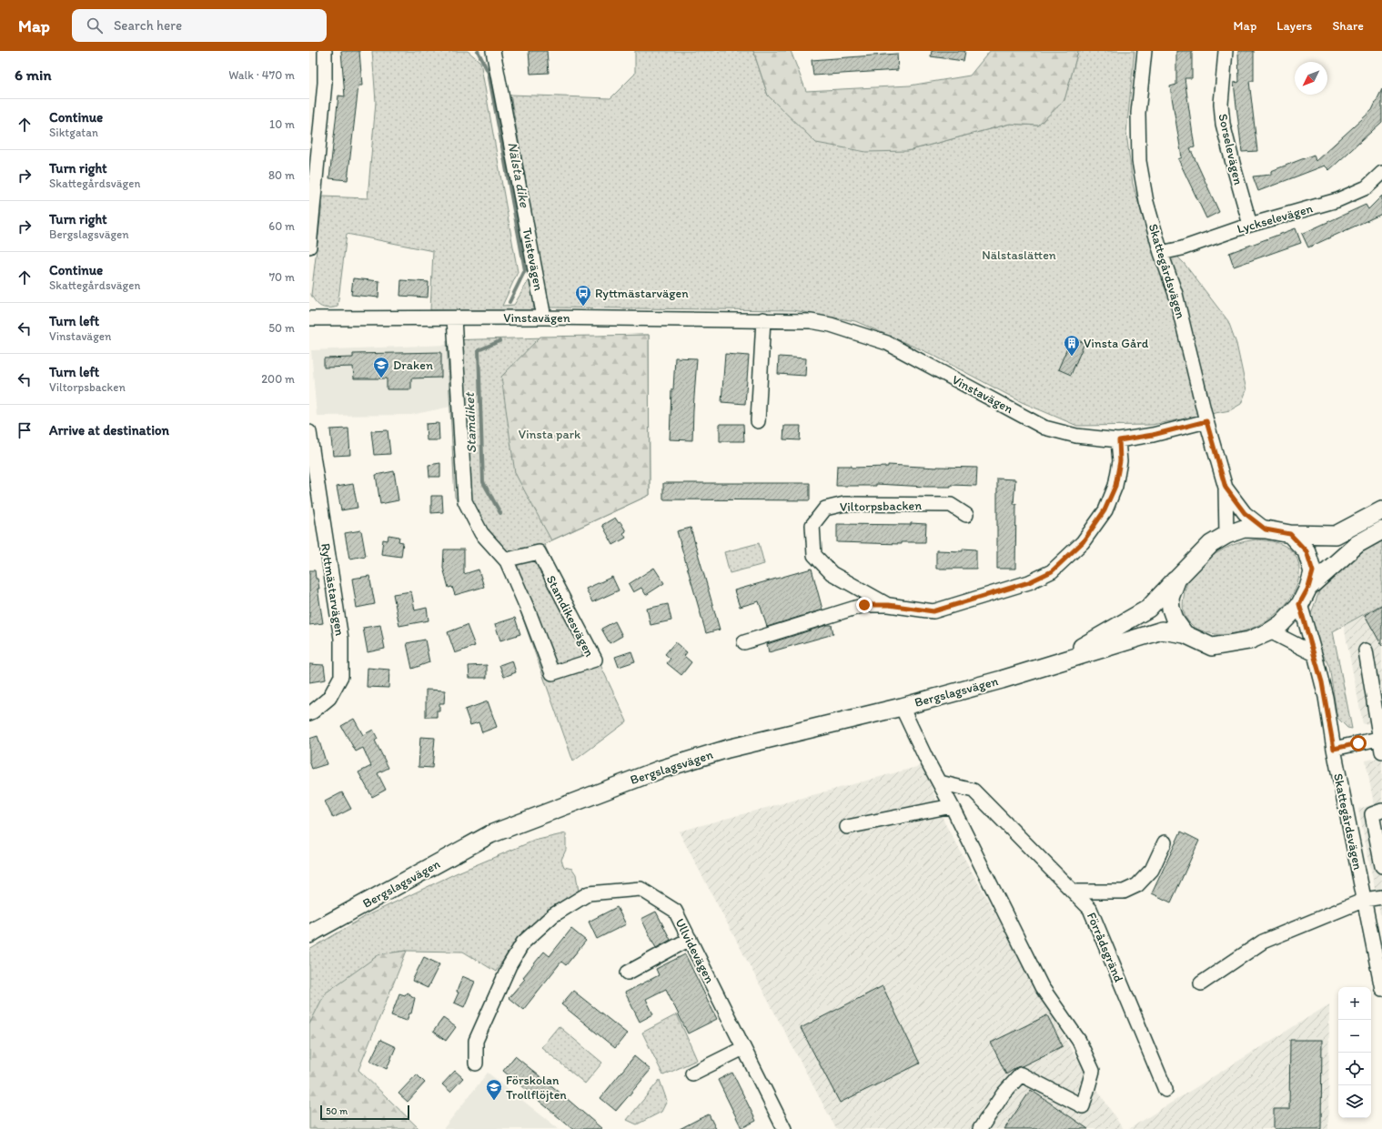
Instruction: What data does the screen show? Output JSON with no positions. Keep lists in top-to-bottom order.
{
  "streets": {
    "main road": ["Bergslagsvägen"],
    "street": [
      "Sorselevägen",
      "Lyckselevägen",
      "Tvistevägen",
      "Skattegårdsvägen",
      "Vinstavägen",
      "Viltorpsbacken",
      "Ryttmästarvägen",
      "Stamdikesvägen",
      "Förrådsgränd",
      "Ullvidevägen"
    ]
  },
  "crossings": [
    ["Sorselevägen", "Lyckselevägen"],
    ["Lyckselevägen", "Skattegårdsvägen"],
    ["Tvistevägen", "Vinstavägen"],
    ["Skattegårdsvägen", "Vinstavägen"],
    ["Skattegårdsvägen", "Bergslagsvägen"],
    ["Vinstavägen", "Viltorpsbacken"],
    ["Vinstavägen", "Stamdikesvägen"]
  ],
  "water": ["Nälsta dike", "Stamdiket"],
  "parks": ["Nälstaslätten", "Vinsta park"],
  "places": {
    "bus stop": ["Ryttmästarvägen"],
    "building": ["Vinsta Gård"],
    "school or university": ["Draken", "Förskolan Trollflöjten"]
  },
  "scale_bar": "50 m",
  "north": "bottom left",
  "page": {
    "header": "Map",
    "search": "Search here",
    "nav": ["Map", "Layers", "Share"],
    "heading": ["6 min", "Walk · 470 m"],
    "list": [
      ["Continue", "Siktgatan", "10 m"],
      ["Turn right", "Skattegårdsvägen", "80 m"],
      ["Turn right", "Bergslagsvägen", "60 m"],
      ["Continue", "Skattegårdsvägen", "70 m"],
      ["Turn left", "Vinstavägen", "50 m"],
      ["Turn left", "Viltorpsbacken", "200 m"],
      "Arrive at destination"
    ],
    "map_buttons": ["+", "−"],
    "scale": "50 m"
  }
}
